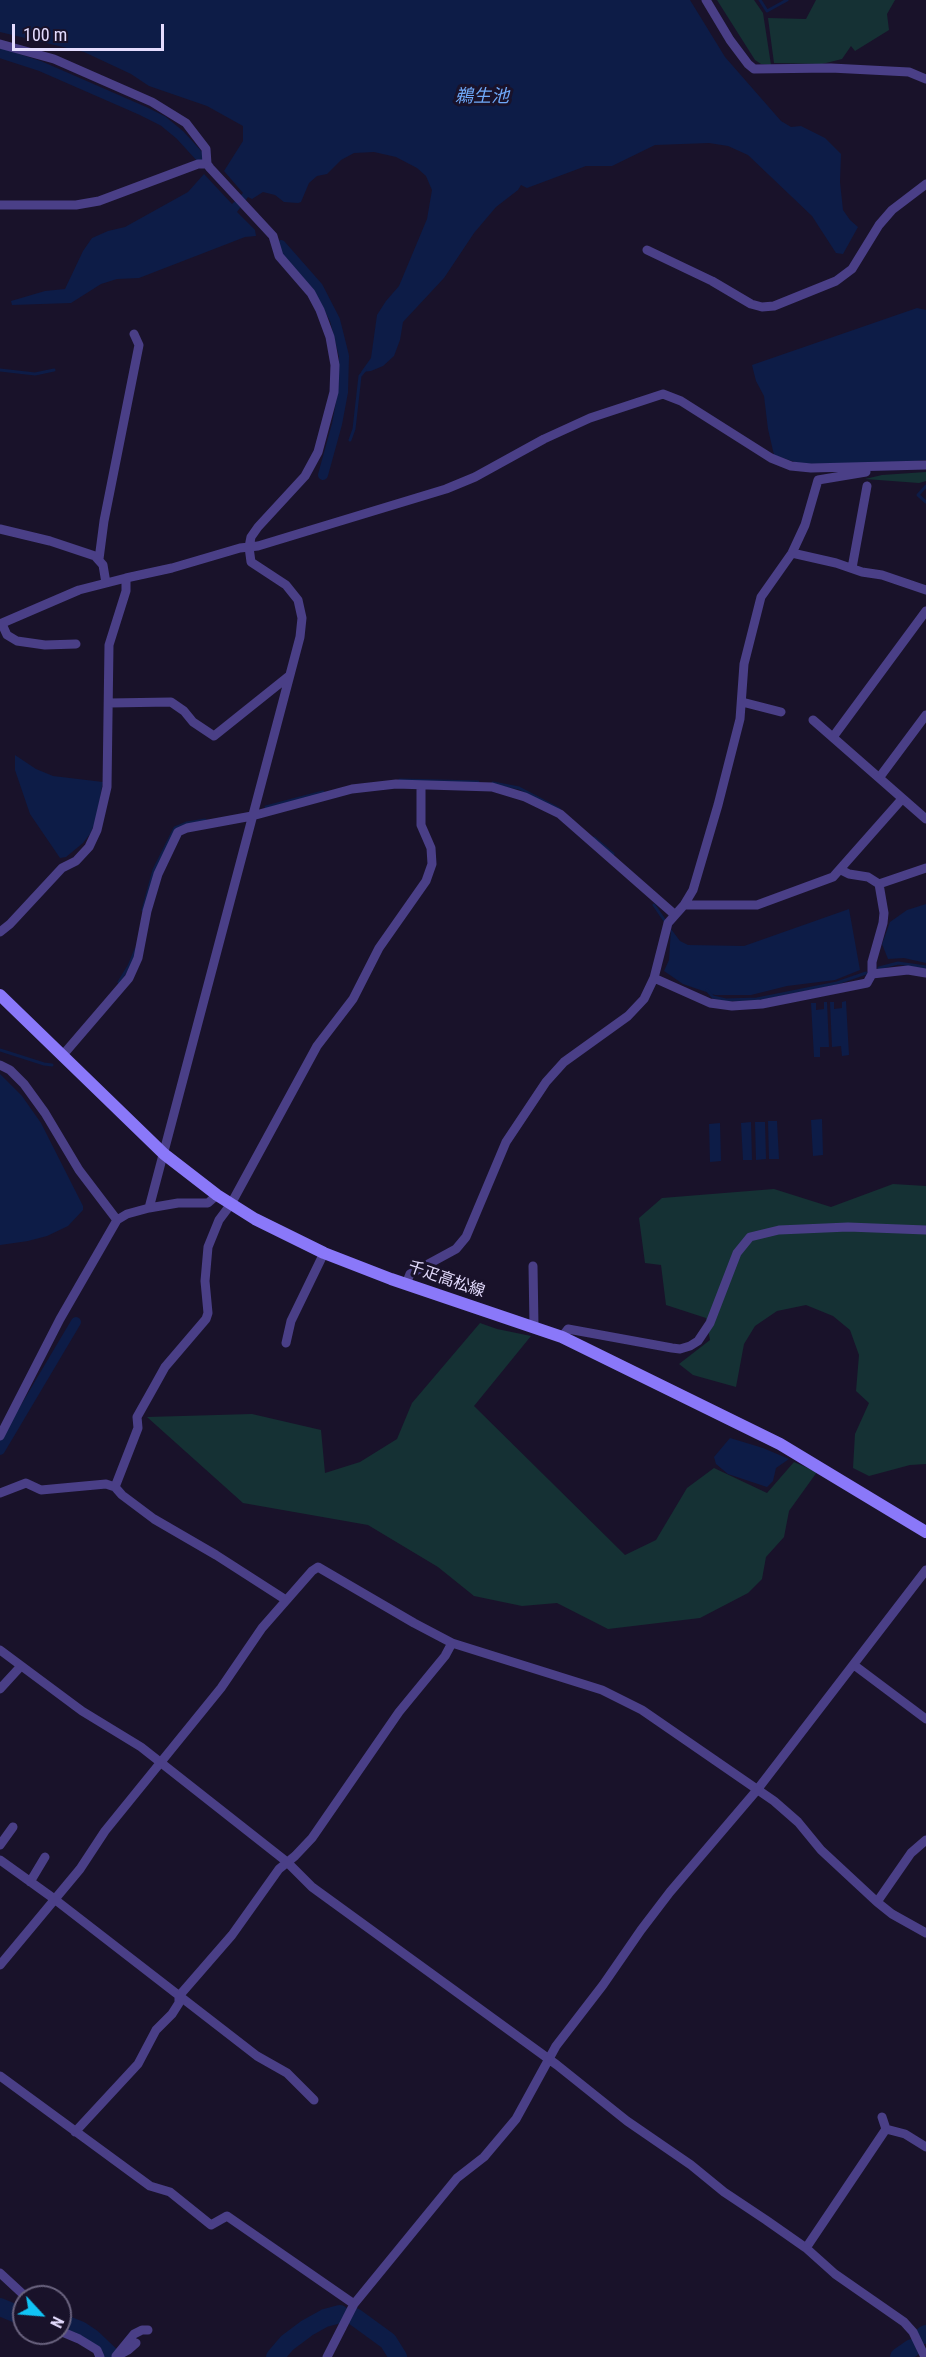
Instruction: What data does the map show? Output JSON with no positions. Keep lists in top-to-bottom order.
{
  "streets": {
    "main road": ["千疋高松線"]
  },
  "water": ["鵜生池"],
  "scale_bar": "100 m",
  "north": "bottom right"
}
